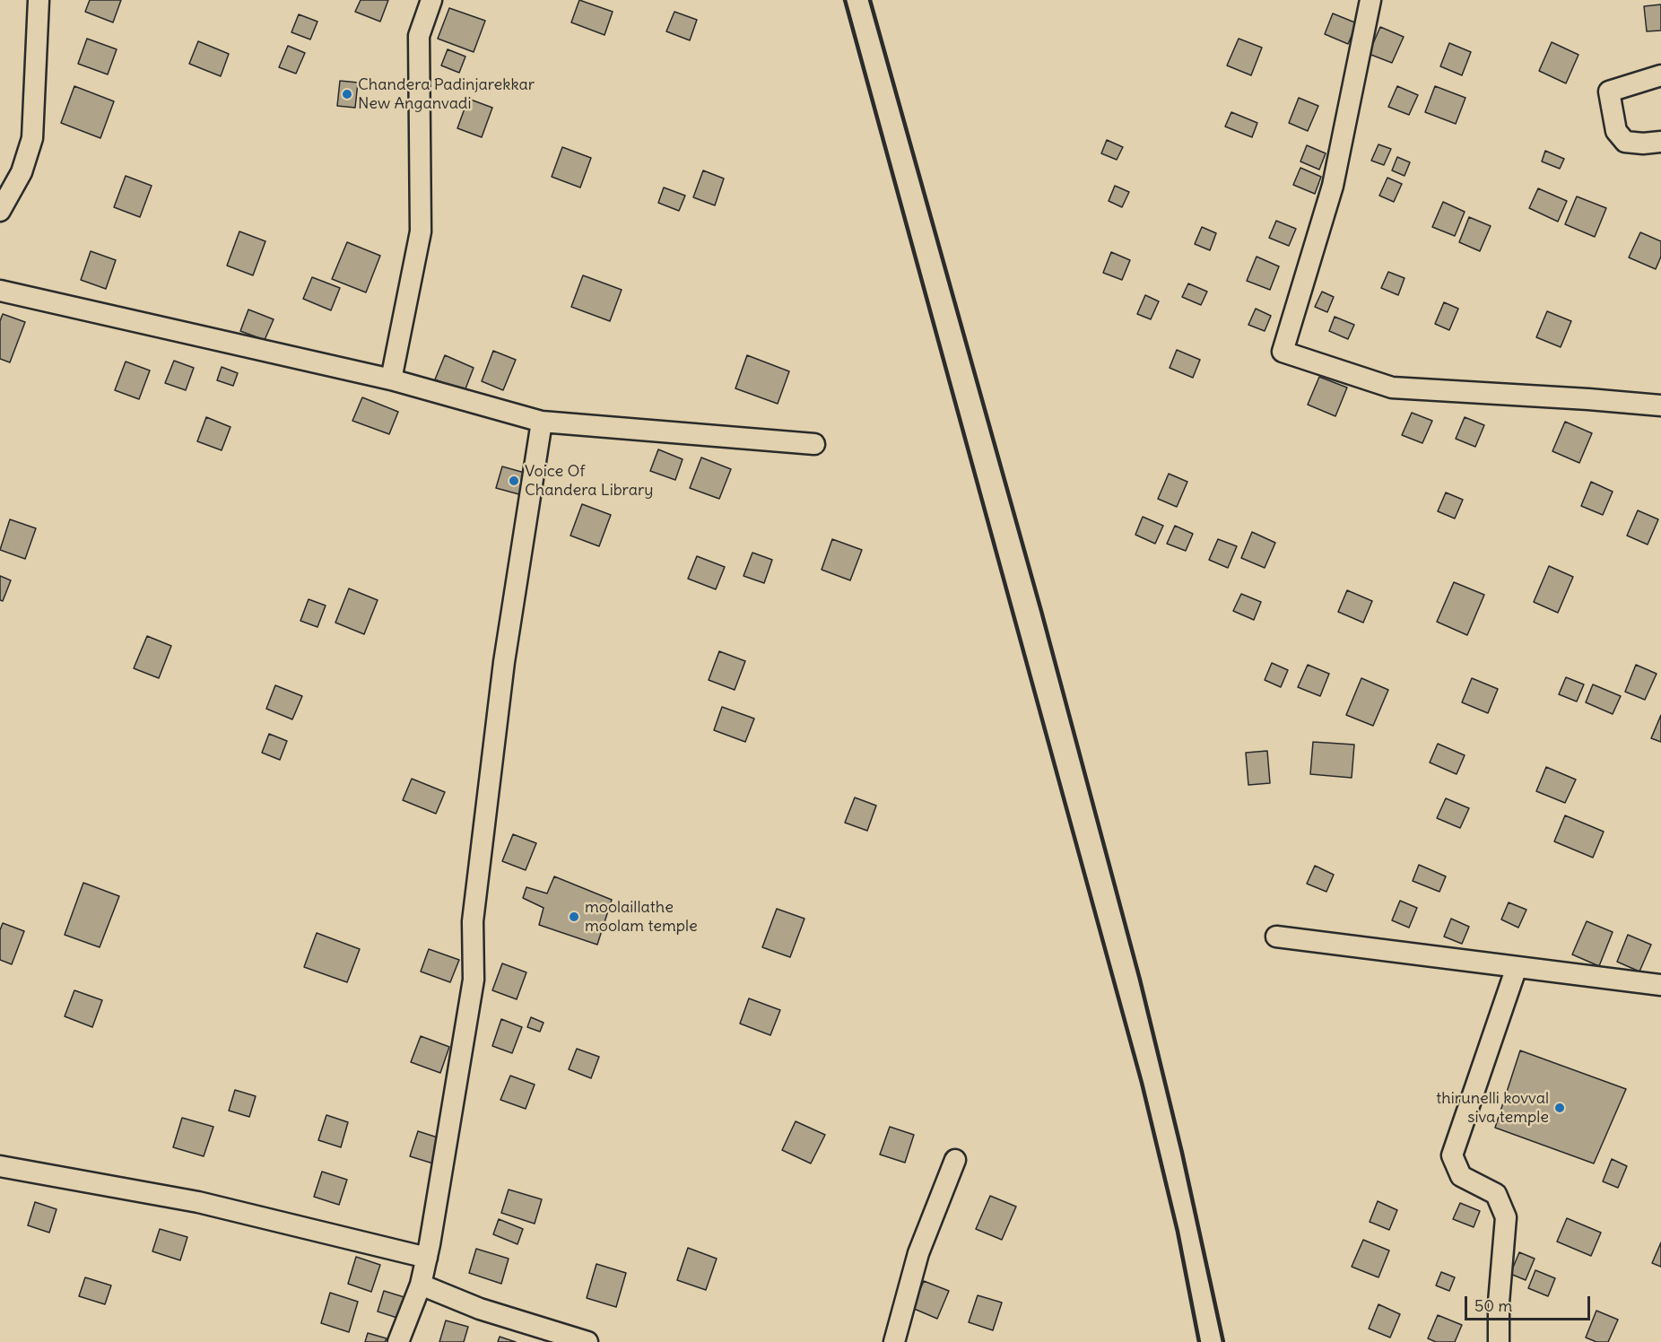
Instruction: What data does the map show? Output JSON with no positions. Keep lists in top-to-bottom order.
{
  "places": [
    "Chandera Padinjarekkar New Anganvadi",
    "Voice Of Chandera Library",
    "moolaillathe moolam temple",
    "thirunelli kovval siva temple"
  ],
  "scale_bar": "50 m"
}
